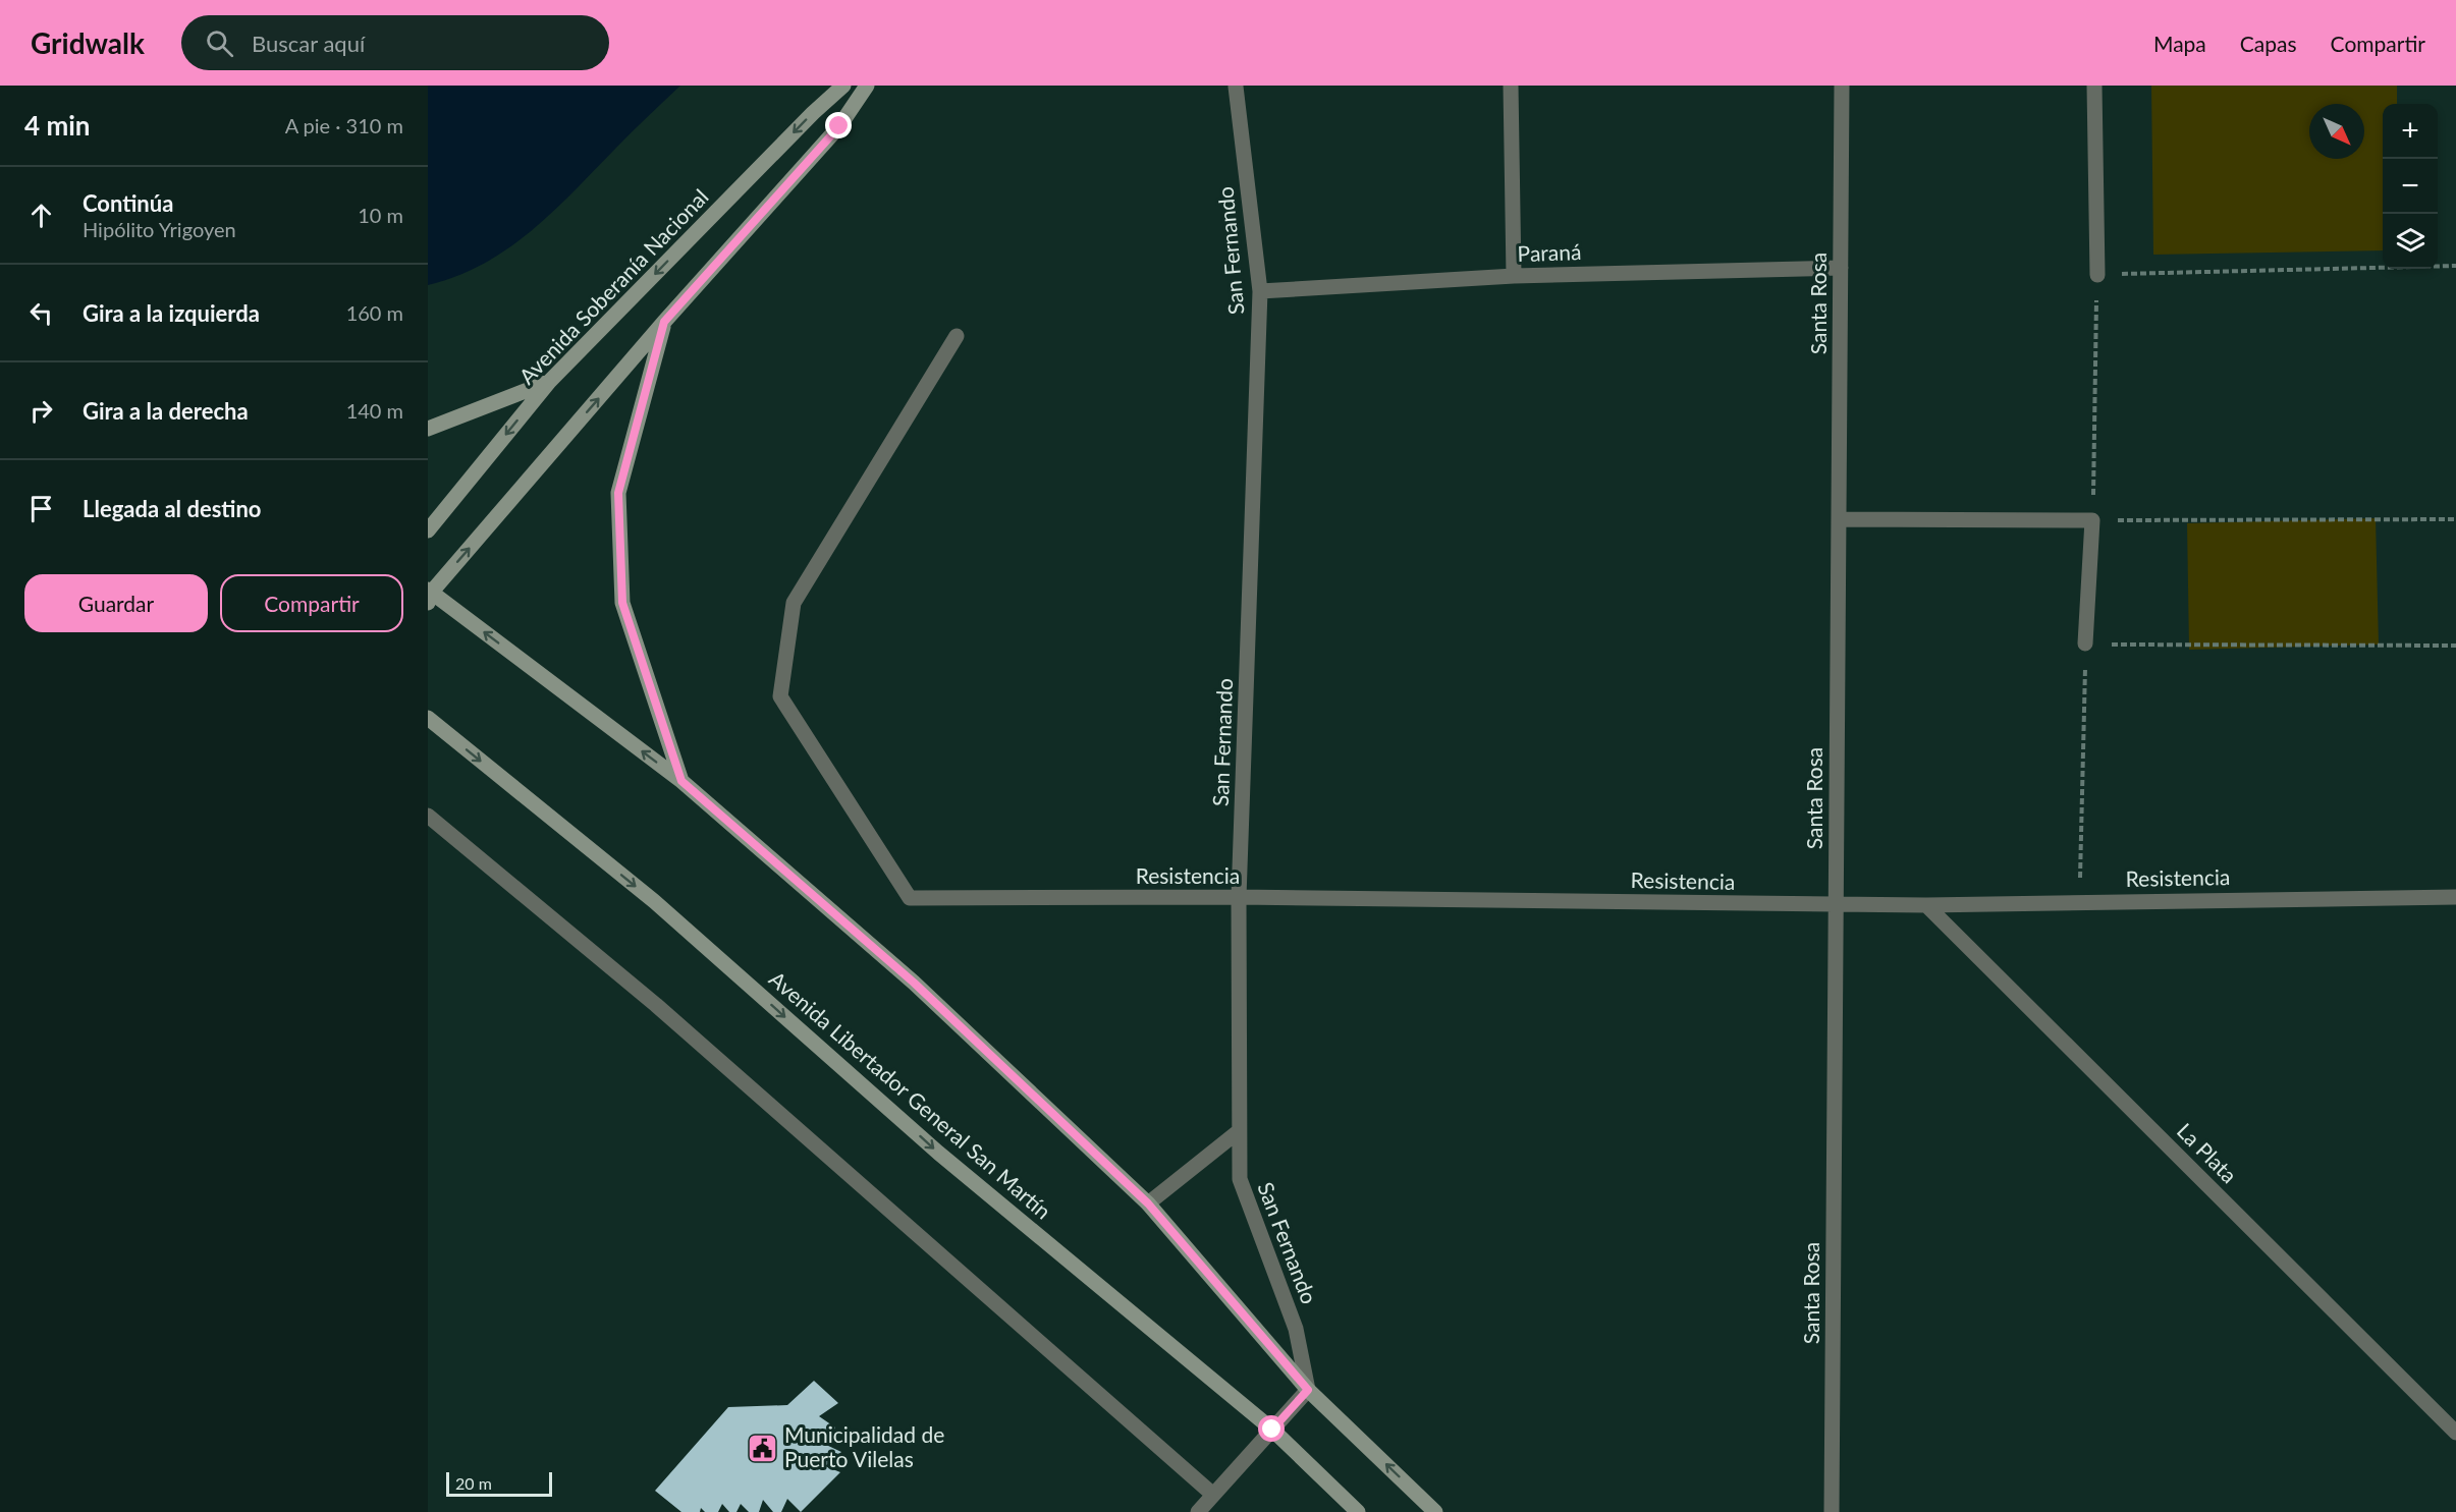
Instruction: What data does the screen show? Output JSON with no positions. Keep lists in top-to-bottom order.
{
  "streets": {
    "main road": ["Avenida Soberanía Nacional", "Avenida Libertador General San Martín"],
    "street": [
      "San Fernando",
      "Paraná",
      "Santa Rosa",
      "Resistencia",
      "La Plata"
    ]
  },
  "crossings": [
    ["San Fernando", "Paraná"],
    ["San Fernando", "Resistencia"],
    ["Paraná", "Santa Rosa"],
    ["Santa Rosa", "Resistencia"],
    ["Resistencia", "La Plata"]
  ],
  "places": {
    "public building": ["Municipalidad de Puerto Vilelas"]
  },
  "scale_bar": "20 m",
  "north": "bottom right",
  "page": {
    "header": "Gridwalk",
    "search": "Buscar aquí",
    "nav": ["Mapa", "Capas", "Compartir"],
    "heading": ["4 min", "A pie · 310 m"],
    "map_buttons": ["+", "−"],
    "list": [
      ["Continúa", "Hipólito Yrigoyen", "10 m"],
      ["Gira a la izquierda", "160 m"],
      ["Gira a la derecha", "140 m"],
      "Llegada al destino"
    ],
    "buttons": ["Guardar", "Compartir"],
    "scale": "20 m"
  }
}
